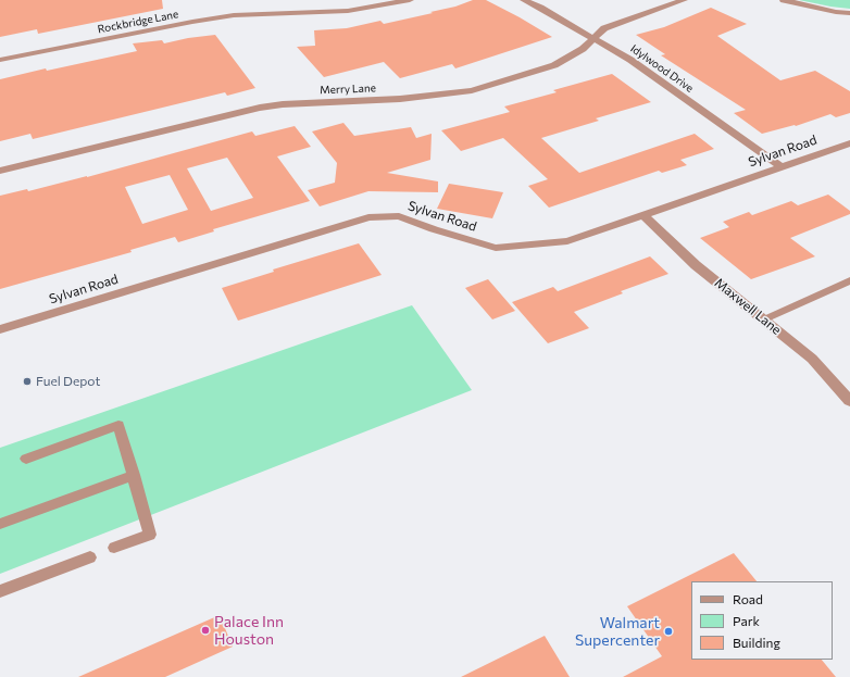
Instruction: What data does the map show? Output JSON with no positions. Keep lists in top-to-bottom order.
{
  "streets": {
    "street": [
      "Rockbridge Lane",
      "Idylwood Drive",
      "Merry Lane",
      "Sylvan Road",
      "Maxwell Lane"
    ]
  },
  "crossings": [
    ["Idylwood Drive", "Merry Lane"],
    ["Idylwood Drive", "Sylvan Road"],
    ["Sylvan Road", "Maxwell Lane"]
  ],
  "places": ["Fuel Depot", "Palace Inn Houston", "Walmart Supercenter"],
  "legend": ["Road", "Park", "Building"]
}
